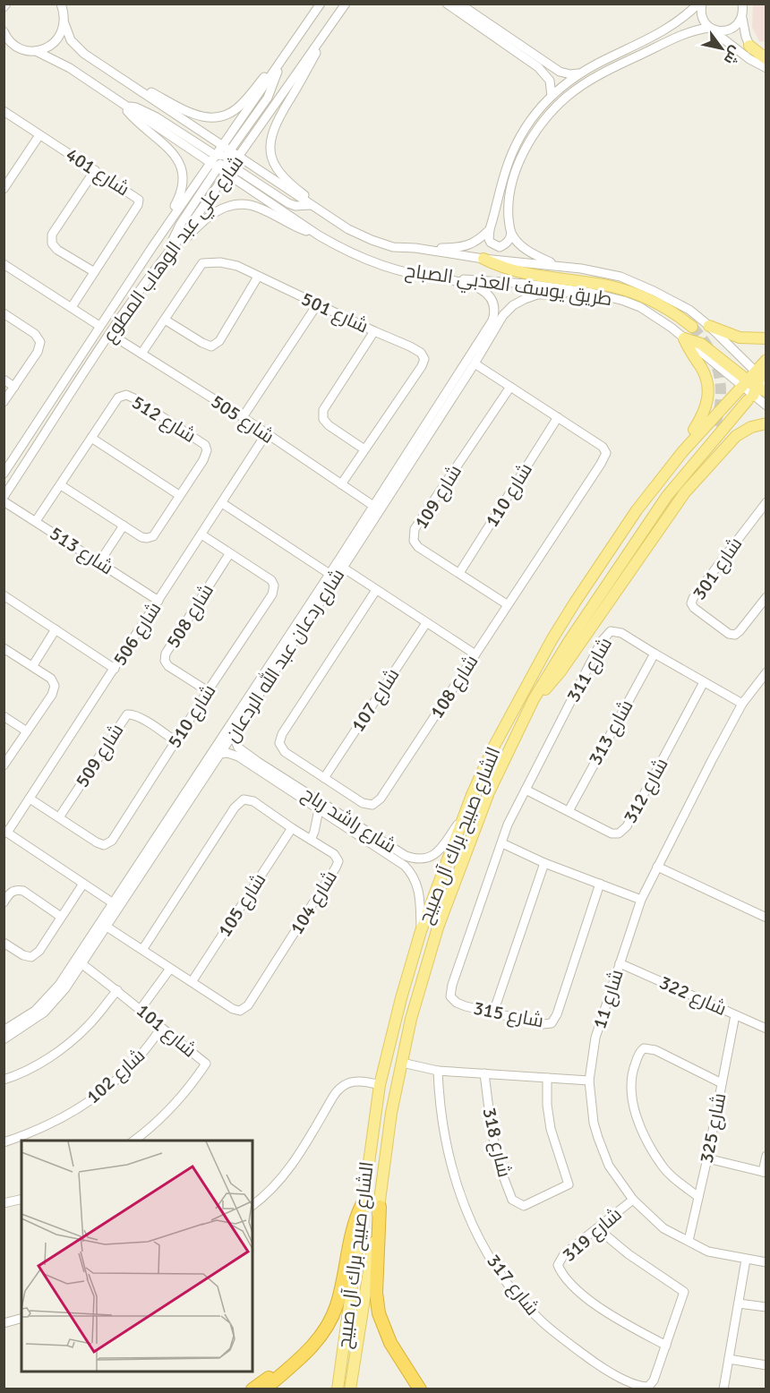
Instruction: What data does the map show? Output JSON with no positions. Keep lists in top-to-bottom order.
{
  "streets": {
    "main road": ["الشارع صبيح براك آل صبيح"],
    "street": [
      "شارع 401",
      "شارع علي عبد الوهاب المطوع",
      "طريق يوسف العذبي الصباح",
      "شارع 501",
      "شارع 512",
      "شارع 505",
      "شارع 110",
      "شارع 109",
      "شارع 513",
      "شارع 301",
      "شارع 508",
      "شارع 506",
      "شارع ردعان عبد الله الردعان",
      "شارع 311",
      "شارع 108",
      "شارع 107",
      "شارع 510",
      "شارع 313",
      "شارع 509",
      "شارع 312",
      "شارع راشد رباح",
      "شارع 104",
      "شارع 105",
      "شارع 322",
      "شارع 11",
      "شارع 315",
      "شارع 101",
      "شارع 102",
      "شارع 325",
      "شارع 318",
      "شارع 319",
      "شارع 317"
    ]
  },
  "crossings": [
    ["شارع علي عبد الوهاب المطوع", "طريق يوسف العذبي الصباح"],
    ["شارع علي عبد الوهاب المطوع", "شارع 505"],
    ["شارع علي عبد الوهاب المطوع", "شارع 513"],
    ["طريق يوسف العذبي الصباح", "شارع ردعان عبد الله الردعان"],
    ["طريق يوسف العذبي الصباح", "الشارع صبيح براك آل صبيح"],
    ["شارع 501", "شارع 505"],
    ["شارع 512", "شارع 513"],
    ["شارع 505", "شارع 506"],
    ["شارع 505", "شارع ردعان عبد الله الردعان"],
    ["شارع 110", "شارع 109"],
    ["شارع 110", "شارع 108"],
    ["شارع 109", "شارع 108"],
    ["شارع 513", "شارع 506"],
    ["شارع 508", "شارع 510"],
    ["شارع 506", "شارع 510"],
    ["شارع ردعان عبد الله الردعان", "شارع 108"],
    ["شارع ردعان عبد الله الردعان", "شارع راشد رباح"],
    ["شارع ردعان عبد الله الردعان", "شارع 104"],
    ["شارع ردعان عبد الله الردعان", "شارع 101"],
    ["شارع 311", "شارع 313"],
    ["شارع 311", "شارع 312"],
    ["شارع 311", "شارع 11"],
    ["شارع 311", "شارع 315"],
    ["شارع 108", "شارع 107"],
    ["شارع 510", "شارع 509"],
    ["شارع 313", "شارع 312"],
    ["شارع راشد رباح", "الشارع صبيح براك آل صبيح"],
    ["شارع 104", "شارع 105"],
    ["شارع 322", "شارع 11"],
    ["شارع 322", "شارع 325"],
    ["شارع 11", "شارع 325"],
    ["شارع 11", "شارع 319"],
    ["شارع 101", "شارع 102"],
    ["شارع 319", "شارع 317"]
  ],
  "north": "bottom right"
}
